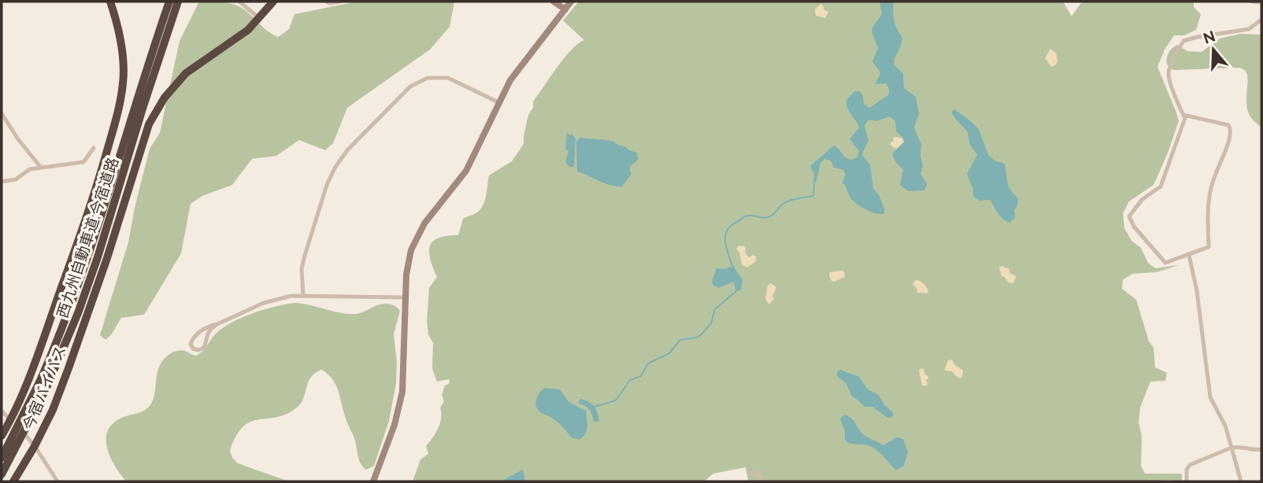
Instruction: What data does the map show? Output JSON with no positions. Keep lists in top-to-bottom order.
{
  "streets": {
    "highway": ["西九州自動車道;今宿道路", "今宿バイパス"]
  },
  "north": "top"
}
